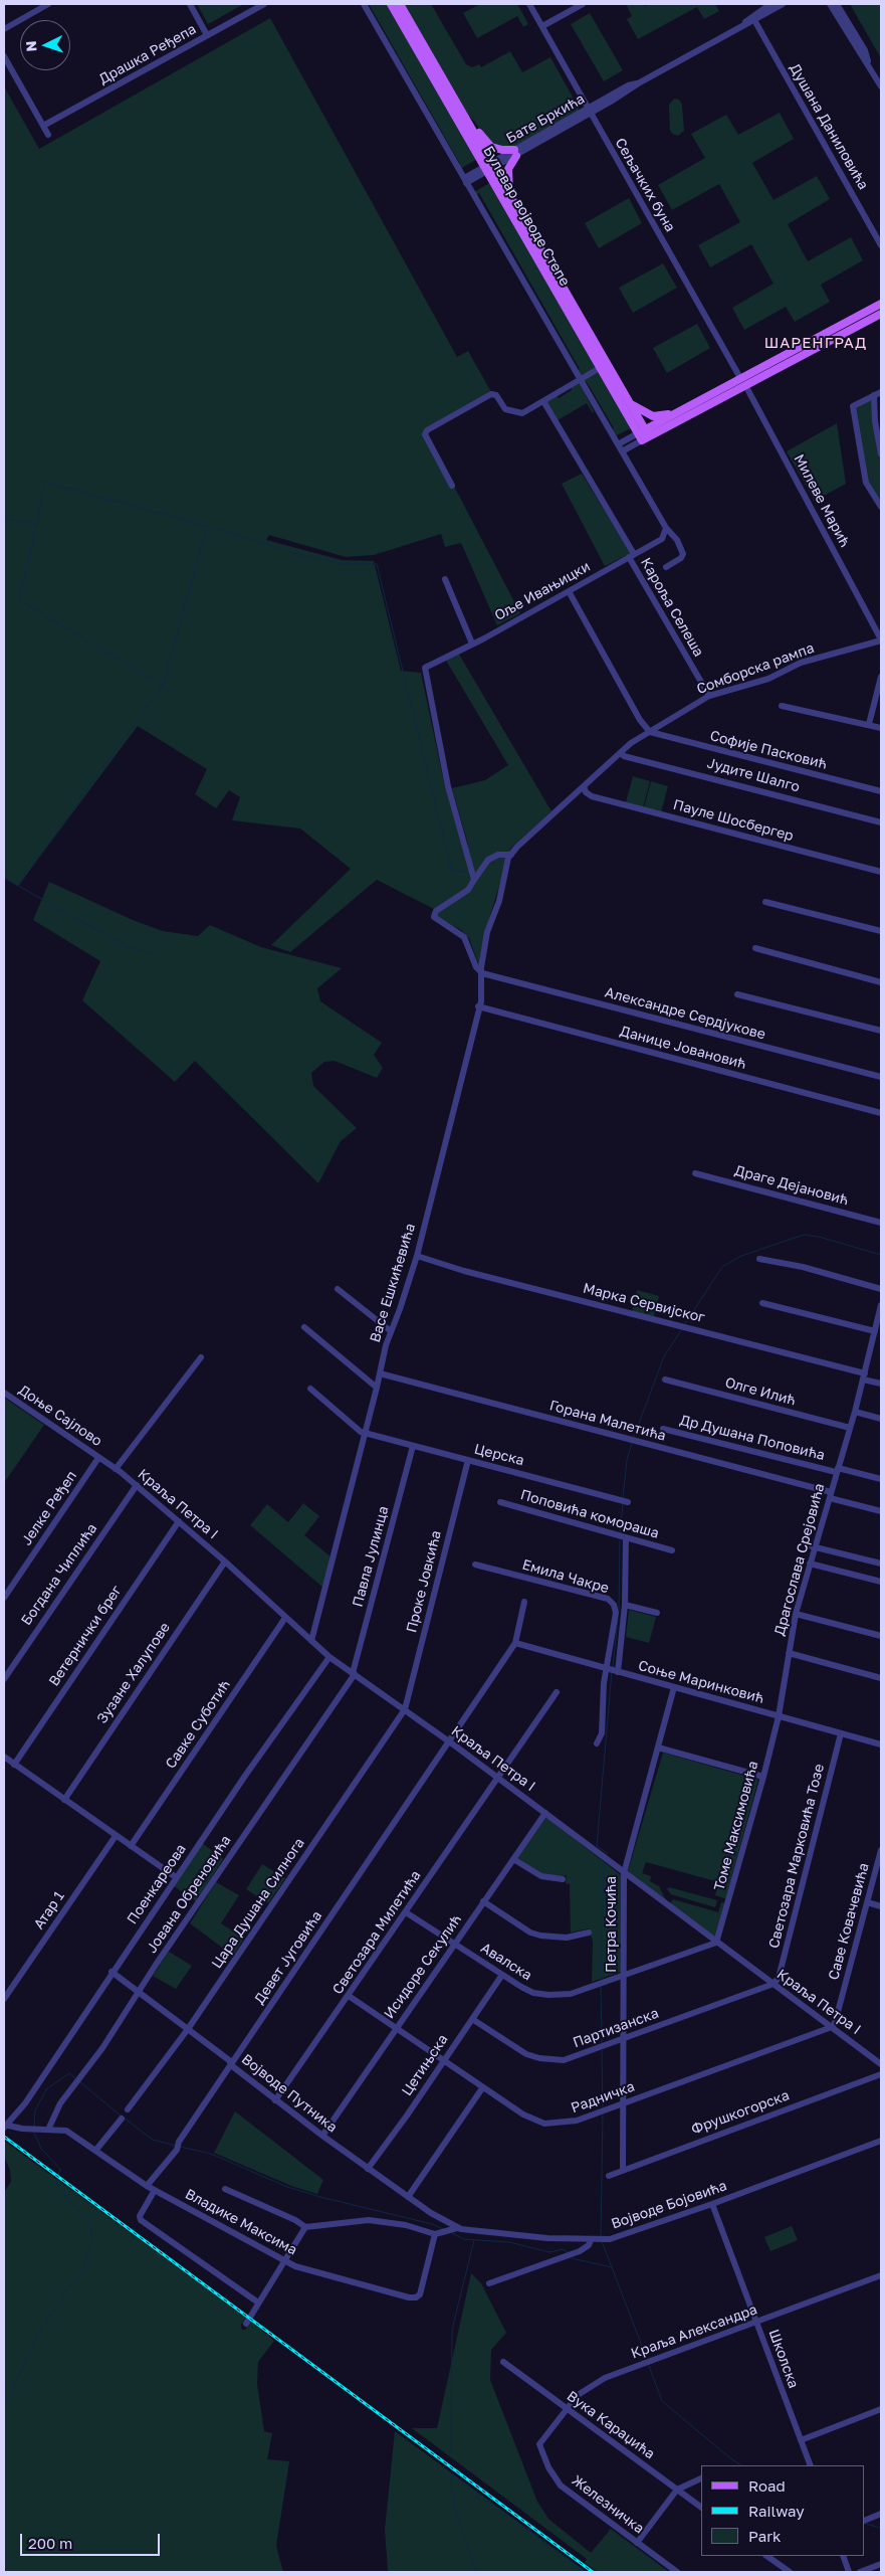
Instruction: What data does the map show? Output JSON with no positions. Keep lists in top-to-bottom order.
{
  "streets": {
    "main road": ["Булевар војводе Степе"],
    "street": [
      "Драшка Ређепа",
      "Бате Бркића",
      "Душана Даниловића",
      "Сељачких буна",
      "Милеве Марић",
      "Оље Ивањицки",
      "Кароља Селеша",
      "Сомборска рампа",
      "Софије Пасковић",
      "Јудите Шалго",
      "Пауле Шосбергер",
      "Александре Сердјукове",
      "Данице Јовановић",
      "Драге Дејановић",
      "Васе Ешкићевића",
      "Марка Сервијског",
      "Олге Илић",
      "Доње Сајлово",
      "Горана Малетића",
      "Др Душана Поповића",
      "Церска",
      "Краља Петра I",
      "Јелке Ређеп",
      "Поповића комораша",
      "Павла Јулинца",
      "Драгослава Срејовића",
      "Богдана Чиплића",
      "Емила Чакре",
      "Проке Јовкића",
      "Ветернички брег",
      "Зузане Халупове",
      "Соње Маринковић",
      "Савке Суботић",
      "Томе Максимовића",
      "Светозара Марковића Тозе",
      "Поенкареова",
      "Јована Обреновића",
      "Цара Душана Силнога",
      "Атар 1",
      "Саве Ковачевића",
      "Петра Кочића",
      "Светозара Милетића",
      "Девет Југовића",
      "Авалска",
      "Исидоре Секулић",
      "Партизанска",
      "Цетињска",
      "Војводе Путника",
      "Радничка",
      "Фрушкогорска",
      "Војводе Бојовића",
      "Владике Максима",
      "Краља Александра",
      "Школска",
      "Вука Караџића",
      "Железничка"
    ]
  },
  "crossings": [
    ["Бате Бркића", "Душана Даниловића"],
    ["Бате Бркића", "Сељачких буна"],
    ["Бате Бркића", "Булевар војводе Степе"],
    ["Милеве Марић", "Сомборска рампа"],
    ["Оље Ивањицки", "Кароља Селеша"],
    ["Кароља Селеша", "Сомборска рампа"],
    ["Сомборска рампа", "Софије Пасковић"],
    ["Сомборска рампа", "Јудите Шалго"],
    ["Сомборска рампа", "Пауле Шосбергер"],
    ["Сомборска рампа", "Васе Ешкићевића"],
    ["Александре Сердјукове", "Васе Ешкићевића"],
    ["Данице Јовановић", "Васе Ешкићевића"],
    ["Васе Ешкићевића", "Марка Сервијског"],
    ["Васе Ешкићевића", "Горана Малетића"],
    ["Васе Ешкићевића", "Церска"],
    ["Васе Ешкићевића", "Краља Петра I"],
    ["Марка Сервијског", "Драгослава Срејовића"],
    ["Олге Илић", "Драгослава Срејовића"],
    ["Доње Сајлово", "Краља Петра I"],
    ["Доње Сајлово", "Јелке Ређеп"],
    ["Горана Малетића", "Драгослава Срејовића"],
    ["Др Душана Поповића", "Драгослава Срејовића"],
    ["Церска", "Павла Јулинца"],
    ["Церска", "Проке Јовкића"],
    ["Краља Петра I", "Јелке Ређеп"],
    ["Краља Петра I", "Павла Јулинца"],
    ["Краља Петра I", "Богдана Чиплића"],
    ["Краља Петра I", "Проке Јовкића"],
    ["Краља Петра I", "Ветернички брег"],
    ["Краља Петра I", "Зузане Халупове"],
    ["Краља Петра I", "Савке Суботић"],
    ["Краља Петра I", "Томе Максимовића"],
    ["Краља Петра I", "Светозара Марковића Тозе"],
    ["Краља Петра I", "Поенкареова"],
    ["Краља Петра I", "Јована Обреновића"],
    ["Краља Петра I", "Цара Душана Силнога"],
    ["Краља Петра I", "Саве Ковачевића"],
    ["Краља Петра I", "Петра Кочића"],
    ["Краља Петра I", "Светозара Милетића"],
    ["Краља Петра I", "Девет Југовића"],
    ["Краља Петра I", "Авалска"],
    ["Краља Петра I", "Исидоре Секулић"],
    ["Краља Петра I", "Партизанска"],
    ["Краља Петра I", "Радничка"],
    ["Поповића комораша", "Емила Чакре"],
    ["Павла Јулинца", "Јована Обреновића"],
    ["Драгослава Срејовића", "Соње Маринковић"],
    ["Драгослава Срејовића", "Томе Максимовића"],
    ["Емила Чакре", "Соње Маринковић"],
    ["Проке Јовкића", "Цара Душана Силнога"],
    ["Соње Маринковић", "Томе Максимовића"],
    ["Соње Маринковић", "Светозара Марковића Тозе"],
    ["Соње Маринковић", "Петра Кочића"],
    ["Соње Маринковић", "Девет Југовића"],
    ["Томе Максимовића", "Авалска"],
    ["Светозара Марковића Тозе", "Партизанска"],
    ["Поенкареова", "Војводе Путника"],
    ["Поенкареова", "Владике Максима"],
    ["Јована Обреновића", "Војводе Путника"],
    ["Јована Обреновића", "Владике Максима"],
    ["Цара Душана Силнога", "Војводе Путника"],
    ["Саве Ковачевића", "Радничка"],
    ["Петра Кочића", "Авалска"],
    ["Петра Кочића", "Партизанска"],
    ["Петра Кочића", "Радничка"],
    ["Петра Кочића", "Фрушкогорска"],
    ["Светозара Милетића", "Авалска"],
    ["Светозара Милетића", "Војводе Путника"],
    ["Светозара Милетића", "Радничка"],
    ["Девет Југовића", "Војводе Путника"],
    ["Девет Југовића", "Владике Максима"],
    ["Авалска", "Исидоре Секулић"],
    ["Авалска", "Цетињска"],
    ["Исидоре Секулић", "Војводе Путника"],
    ["Исидоре Секулић", "Радничка"],
    ["Партизанска", "Цетињска"],
    ["Цетињска", "Војводе Путника"],
    ["Цетињска", "Радничка"],
    ["Војводе Путника", "Војводе Бојовића"],
    ["Војводе Бојовића", "Школска"],
    ["Краља Александра", "Школска"],
    ["Краља Александра", "Вука Караџића"],
    ["Краља Александра", "Железничка"]
  ],
  "districts": ["ШАРЕНГРАД"],
  "legend": ["Road", "Railway", "Park"],
  "scale_bar": "200 m",
  "north": "left"
}
